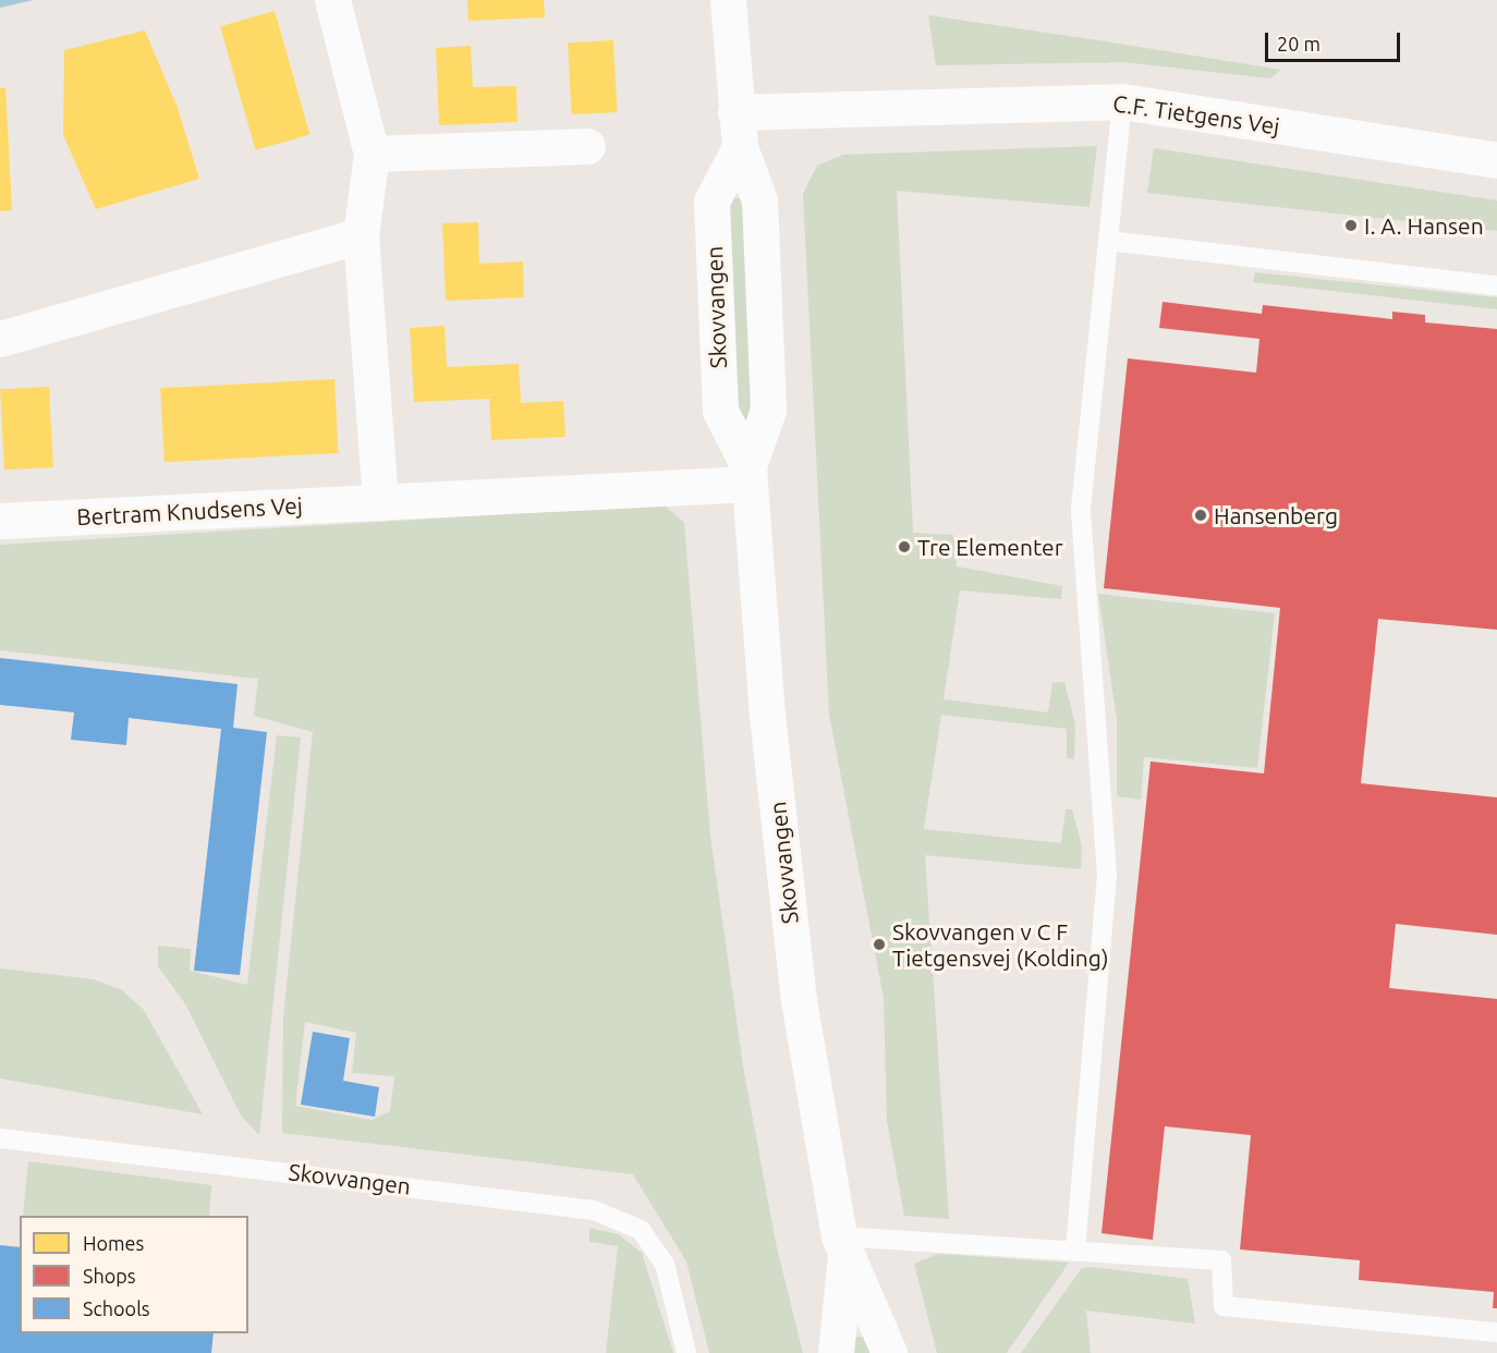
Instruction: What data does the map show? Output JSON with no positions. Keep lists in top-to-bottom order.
{
  "streets": {
    "street": ["C.F. Tietgens Vej", "Skovvangen", "Bertram Knudsens Vej"]
  },
  "crossings": [
    ["C.F. Tietgens Vej", "Skovvangen"],
    ["Skovvangen", "Bertram Knudsens Vej"]
  ],
  "places": [
    "I. A. Hansen",
    "Hansenberg",
    "Tre Elementer",
    "Skovvangen v C F Tietgensvej (Kolding)"
  ],
  "legend": ["Homes", "Shops", "Schools"],
  "scale_bar": "20 m"
}
